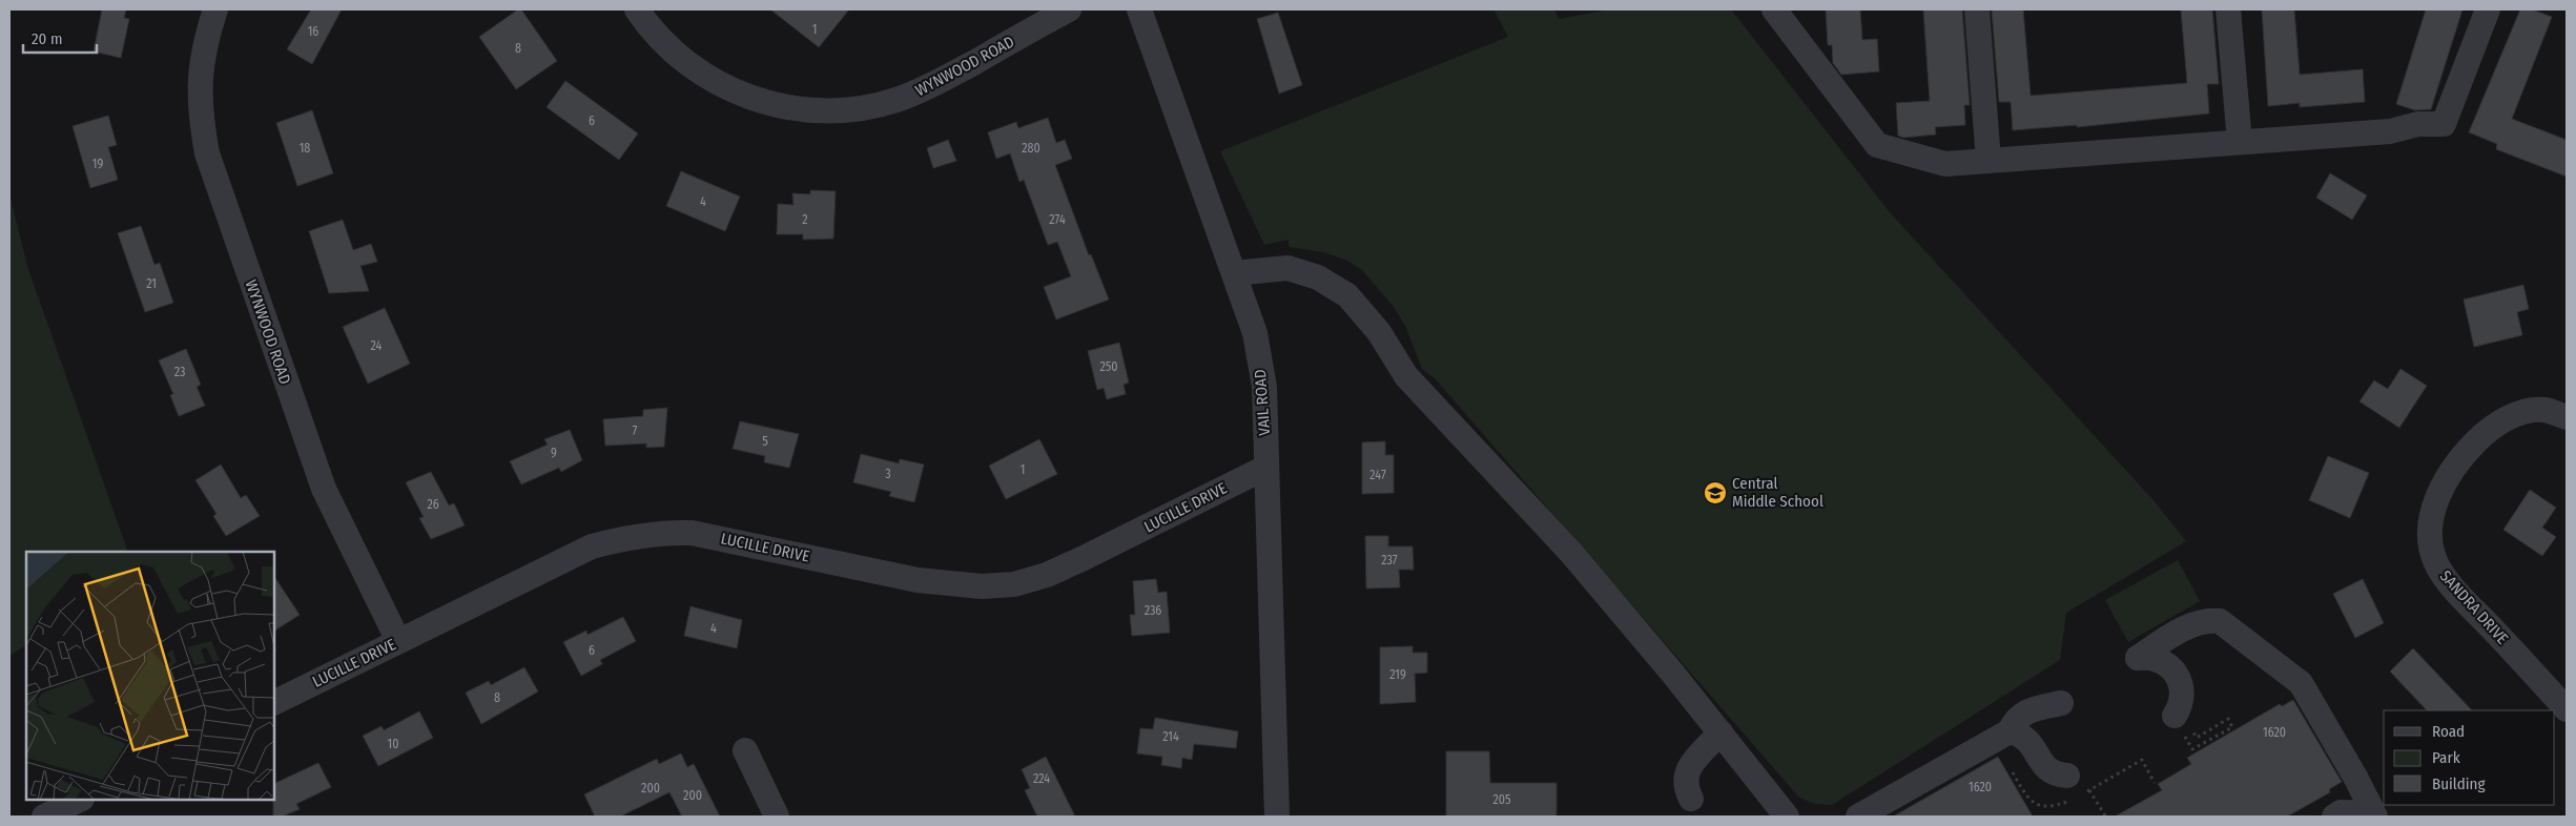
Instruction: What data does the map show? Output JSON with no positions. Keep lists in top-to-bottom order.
{
  "streets": {
    "street": [
      "WYNWOOD ROAD",
      "VAIL ROAD",
      "LUCILLE DRIVE",
      "SANDRA DRIVE"
    ]
  },
  "crossings": [
    ["WYNWOOD ROAD", "LUCILLE DRIVE"],
    ["VAIL ROAD", "LUCILLE DRIVE"]
  ],
  "places": {
    "school or university": ["Central Middle School"]
  },
  "house_numbers": [
    "1",
    "16",
    "8",
    "6",
    "18",
    "280",
    "19",
    "4",
    "2",
    "274",
    "21",
    "24",
    "250",
    "23",
    "7",
    "5",
    "9",
    "1",
    "3",
    "247",
    "26",
    "237",
    "236",
    "4",
    "6",
    "219",
    "8",
    "1620",
    "214",
    "10",
    "224",
    "1620",
    "200",
    "200",
    "205"
  ],
  "legend": ["Road", "Park", "Building"],
  "scale_bar": "20 m"
}
